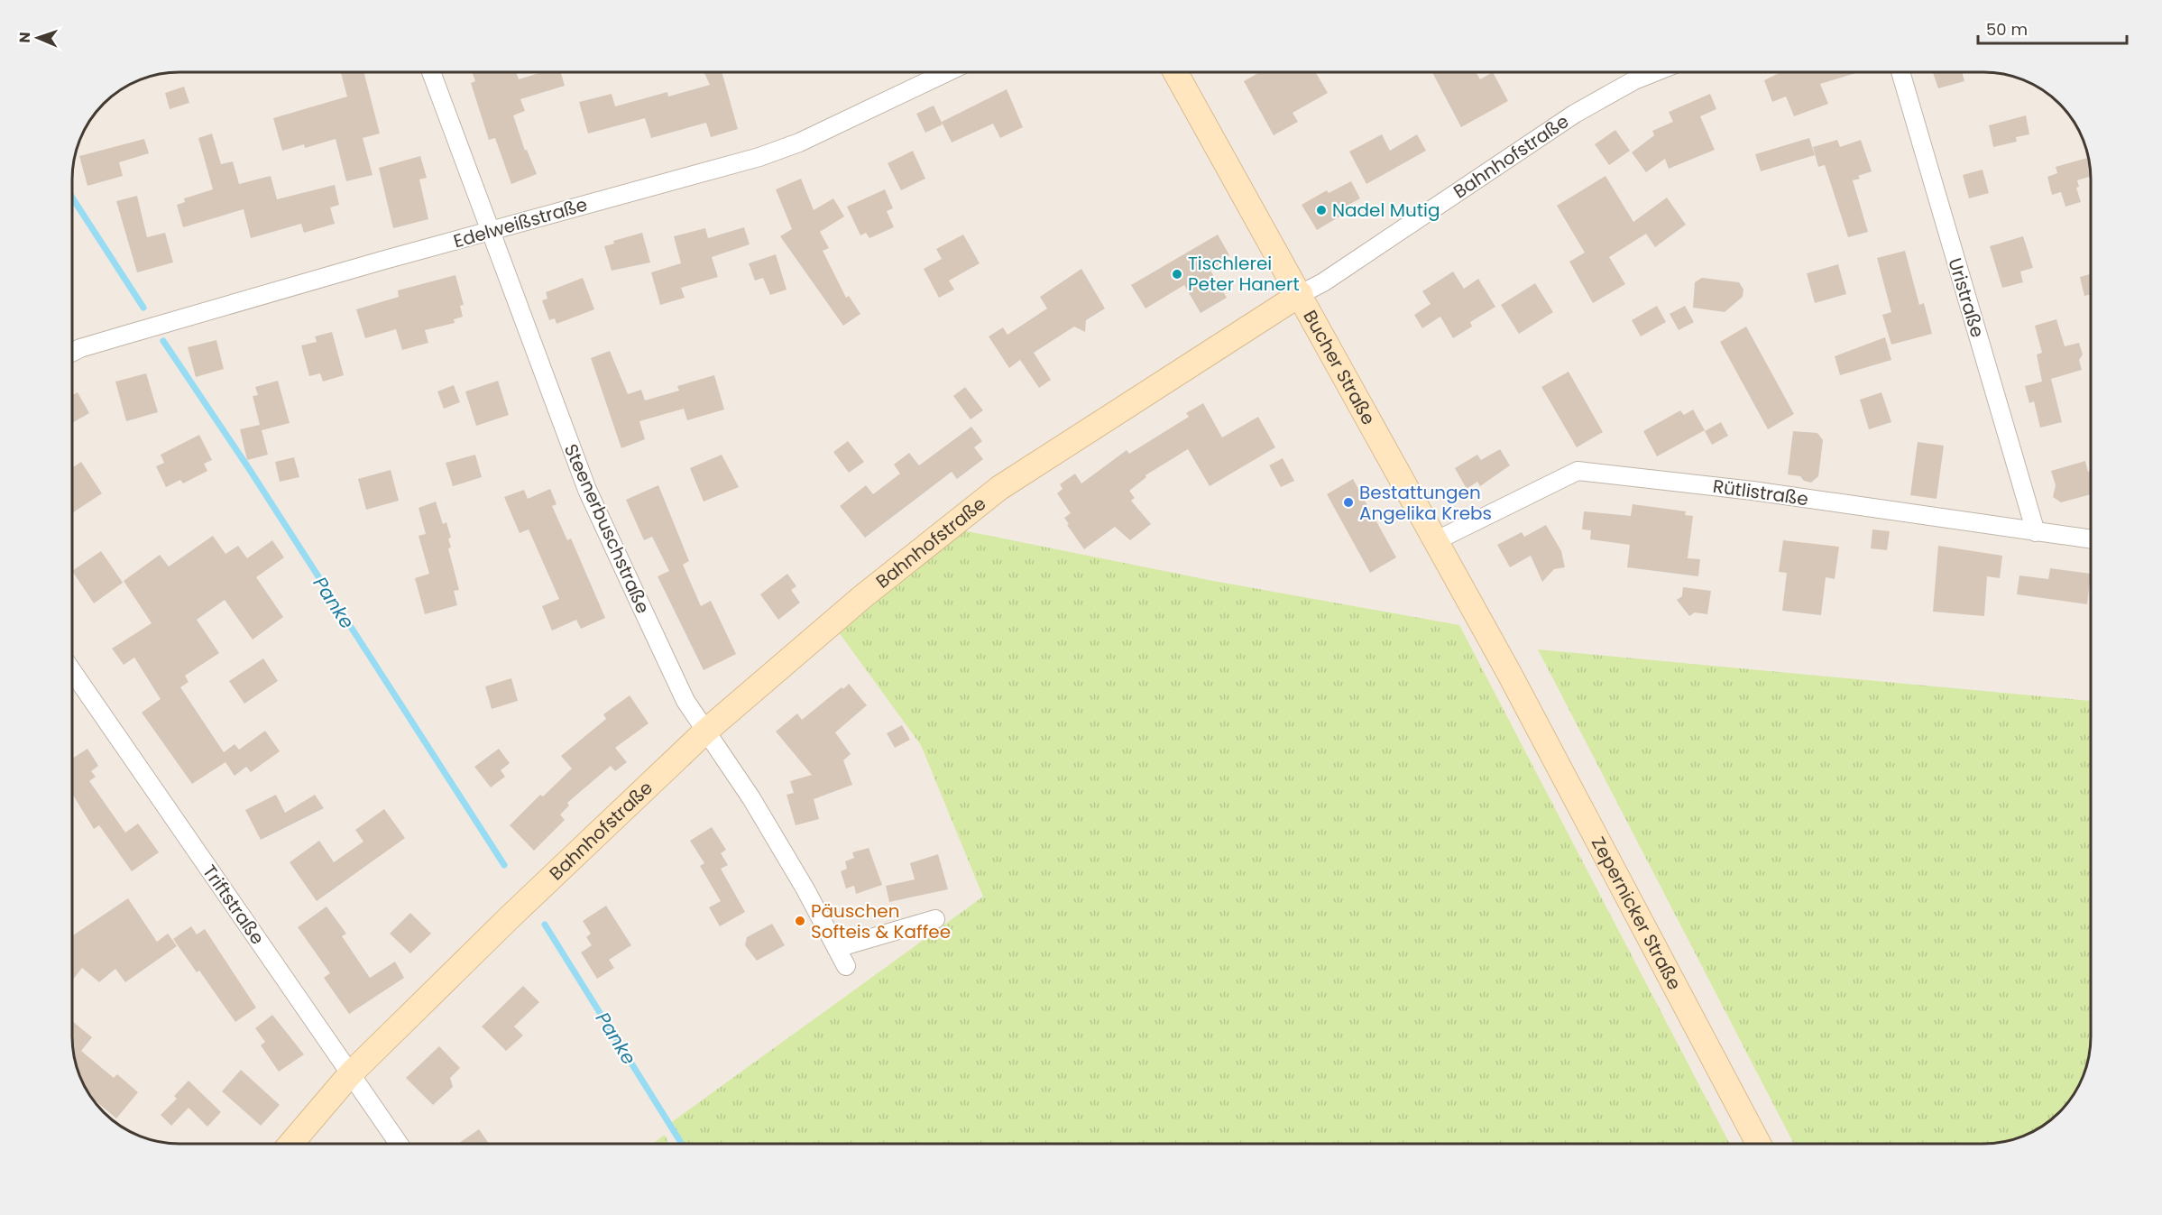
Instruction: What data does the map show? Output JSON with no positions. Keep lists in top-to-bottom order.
{
  "streets": {
    "street": [
      "Bahnhofstraße",
      "Edelweißstraße",
      "Uristraße",
      "Bucher Straße",
      "Rütlistraße",
      "Steenerbuschstraße",
      "Triftstraße",
      "Zepernicker Straße"
    ]
  },
  "crossings": [
    ["Bahnhofstraße", "Bucher Straße"],
    ["Bahnhofstraße", "Steenerbuschstraße"],
    ["Bahnhofstraße", "Triftstraße"],
    ["Edelweißstraße", "Steenerbuschstraße"],
    ["Uristraße", "Rütlistraße"],
    ["Bucher Straße", "Rütlistraße"],
    ["Bucher Straße", "Zepernicker Straße"]
  ],
  "water": ["Panke"],
  "places": [
    "Nadel Mutig",
    "Tischlerei Peter Hanert",
    "Bestattungen Angelika Krebs",
    "Päuschen Softeis & Kaffee"
  ],
  "scale_bar": "50 m",
  "north": "left"
}
